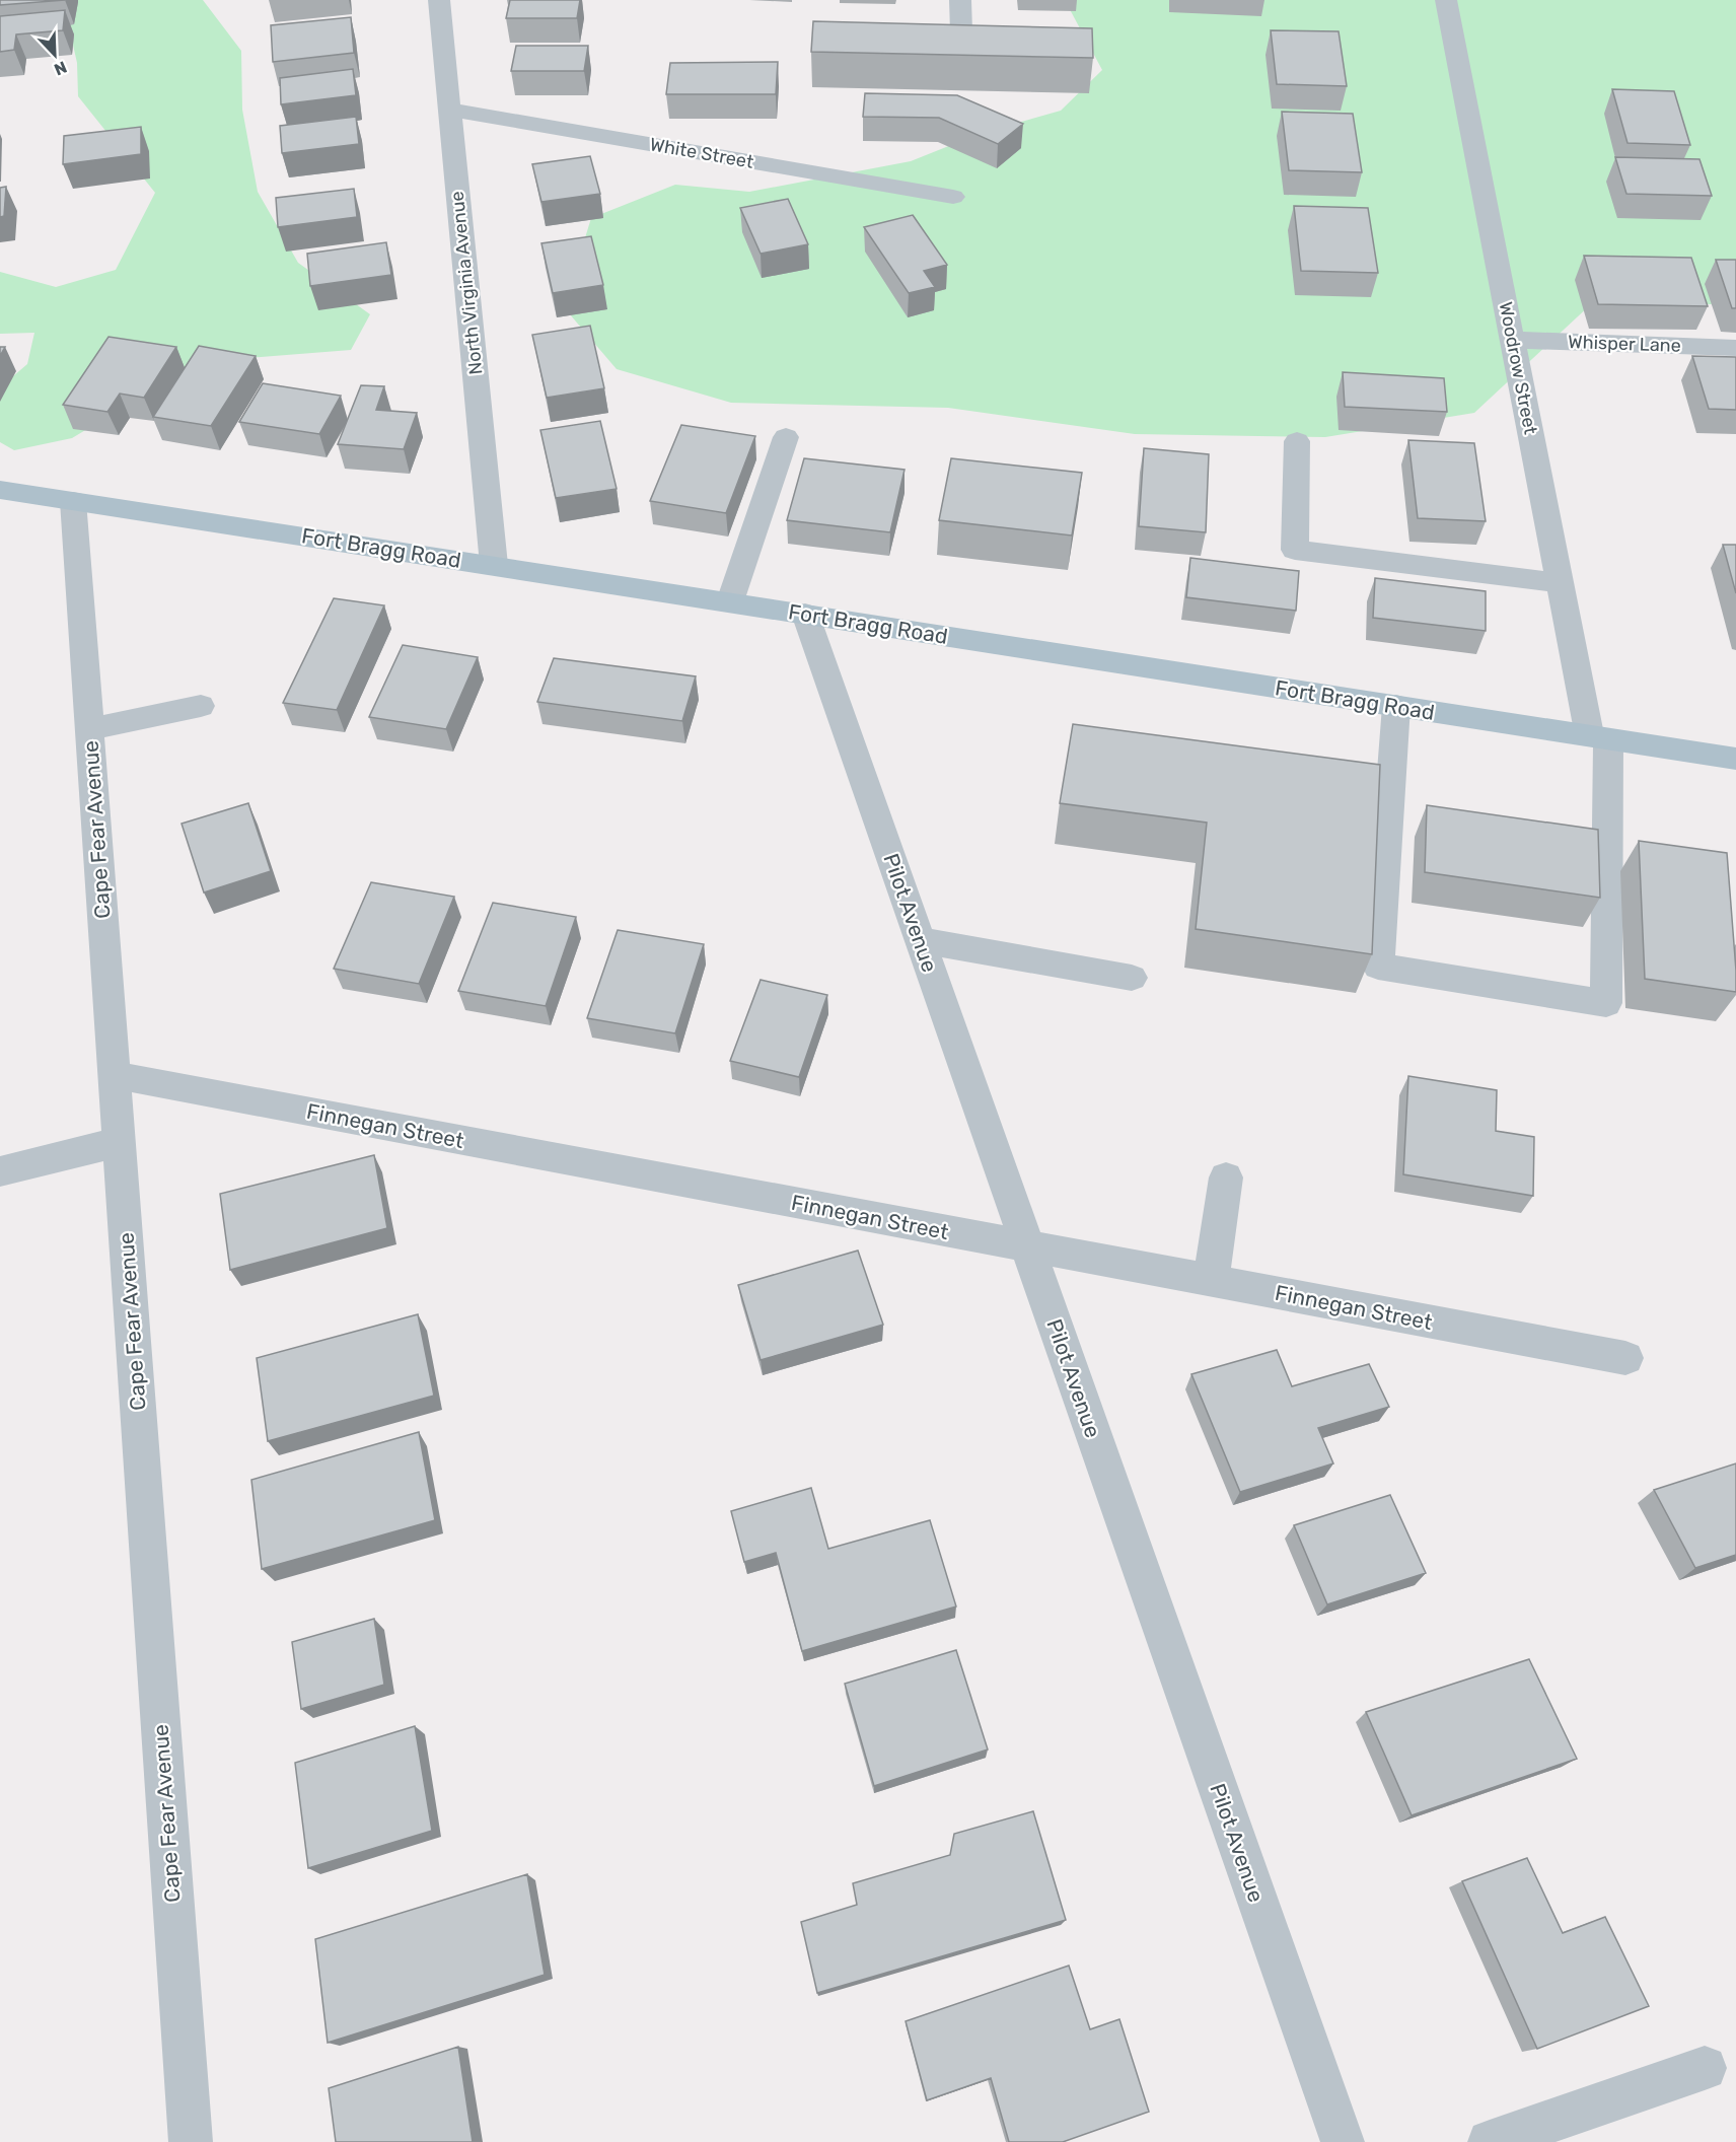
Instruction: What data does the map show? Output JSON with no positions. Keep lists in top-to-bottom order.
{
  "streets": {
    "main road": ["Fort Bragg Road"],
    "street": [
      "White Street",
      "North Virginia Avenue",
      "Whisper Lane",
      "Woodrow Street",
      "Cape Fear Avenue",
      "Pilot Avenue",
      "Finnegan Street"
    ]
  },
  "crossings": [
    ["White Street", "North Virginia Avenue"],
    ["North Virginia Avenue", "Fort Bragg Road"],
    ["Whisper Lane", "Woodrow Street"],
    ["Woodrow Street", "Fort Bragg Road"],
    ["Fort Bragg Road", "Cape Fear Avenue"],
    ["Fort Bragg Road", "Pilot Avenue"],
    ["Cape Fear Avenue", "Finnegan Street"],
    ["Pilot Avenue", "Finnegan Street"]
  ],
  "north": "bottom right"
}
